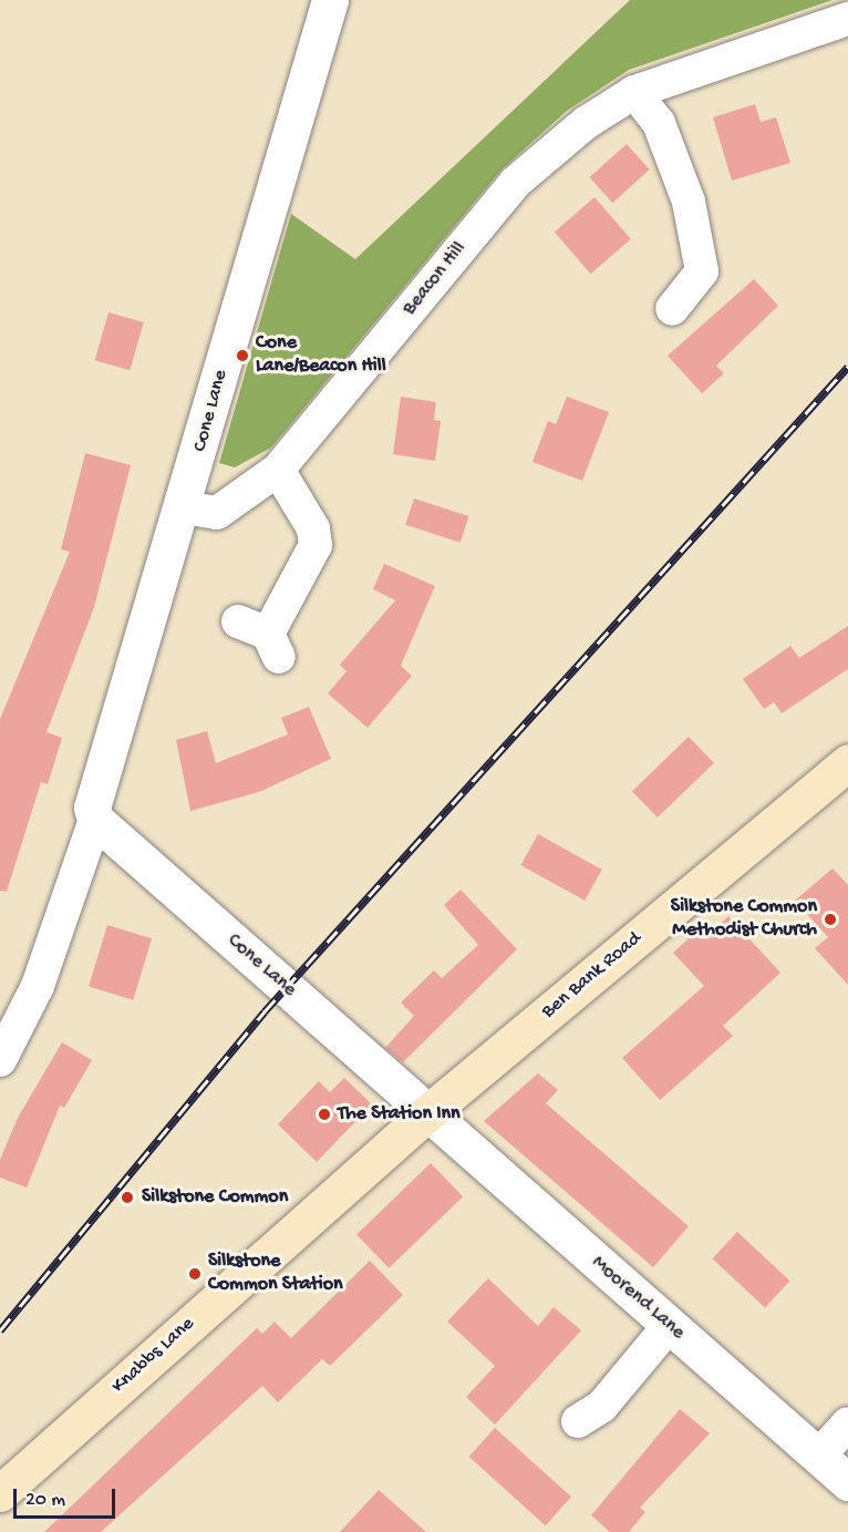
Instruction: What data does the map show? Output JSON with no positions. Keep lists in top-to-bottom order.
{
  "streets": {
    "main road": ["Ben Bank Road", "Knabbs Lane"],
    "street": ["Beacon Hill", "Cone Lane", "Moorend Lane"]
  },
  "crossings": [
    ["Beacon Hill", "Cone Lane"],
    ["Cone Lane", "Ben Bank Road"],
    ["Cone Lane", "Moorend Lane"],
    ["Cone Lane", "Knabbs Lane"],
    ["Ben Bank Road", "Moorend Lane"],
    ["Ben Bank Road", "Knabbs Lane"],
    ["Moorend Lane", "Knabbs Lane"]
  ],
  "places": [
    "Cone Lane/Beacon Hill",
    "Silkstone Common Methodist Church",
    "The Station Inn",
    "Silkstone Common",
    "Silkstone Common Station"
  ],
  "scale_bar": "20 m"
}
